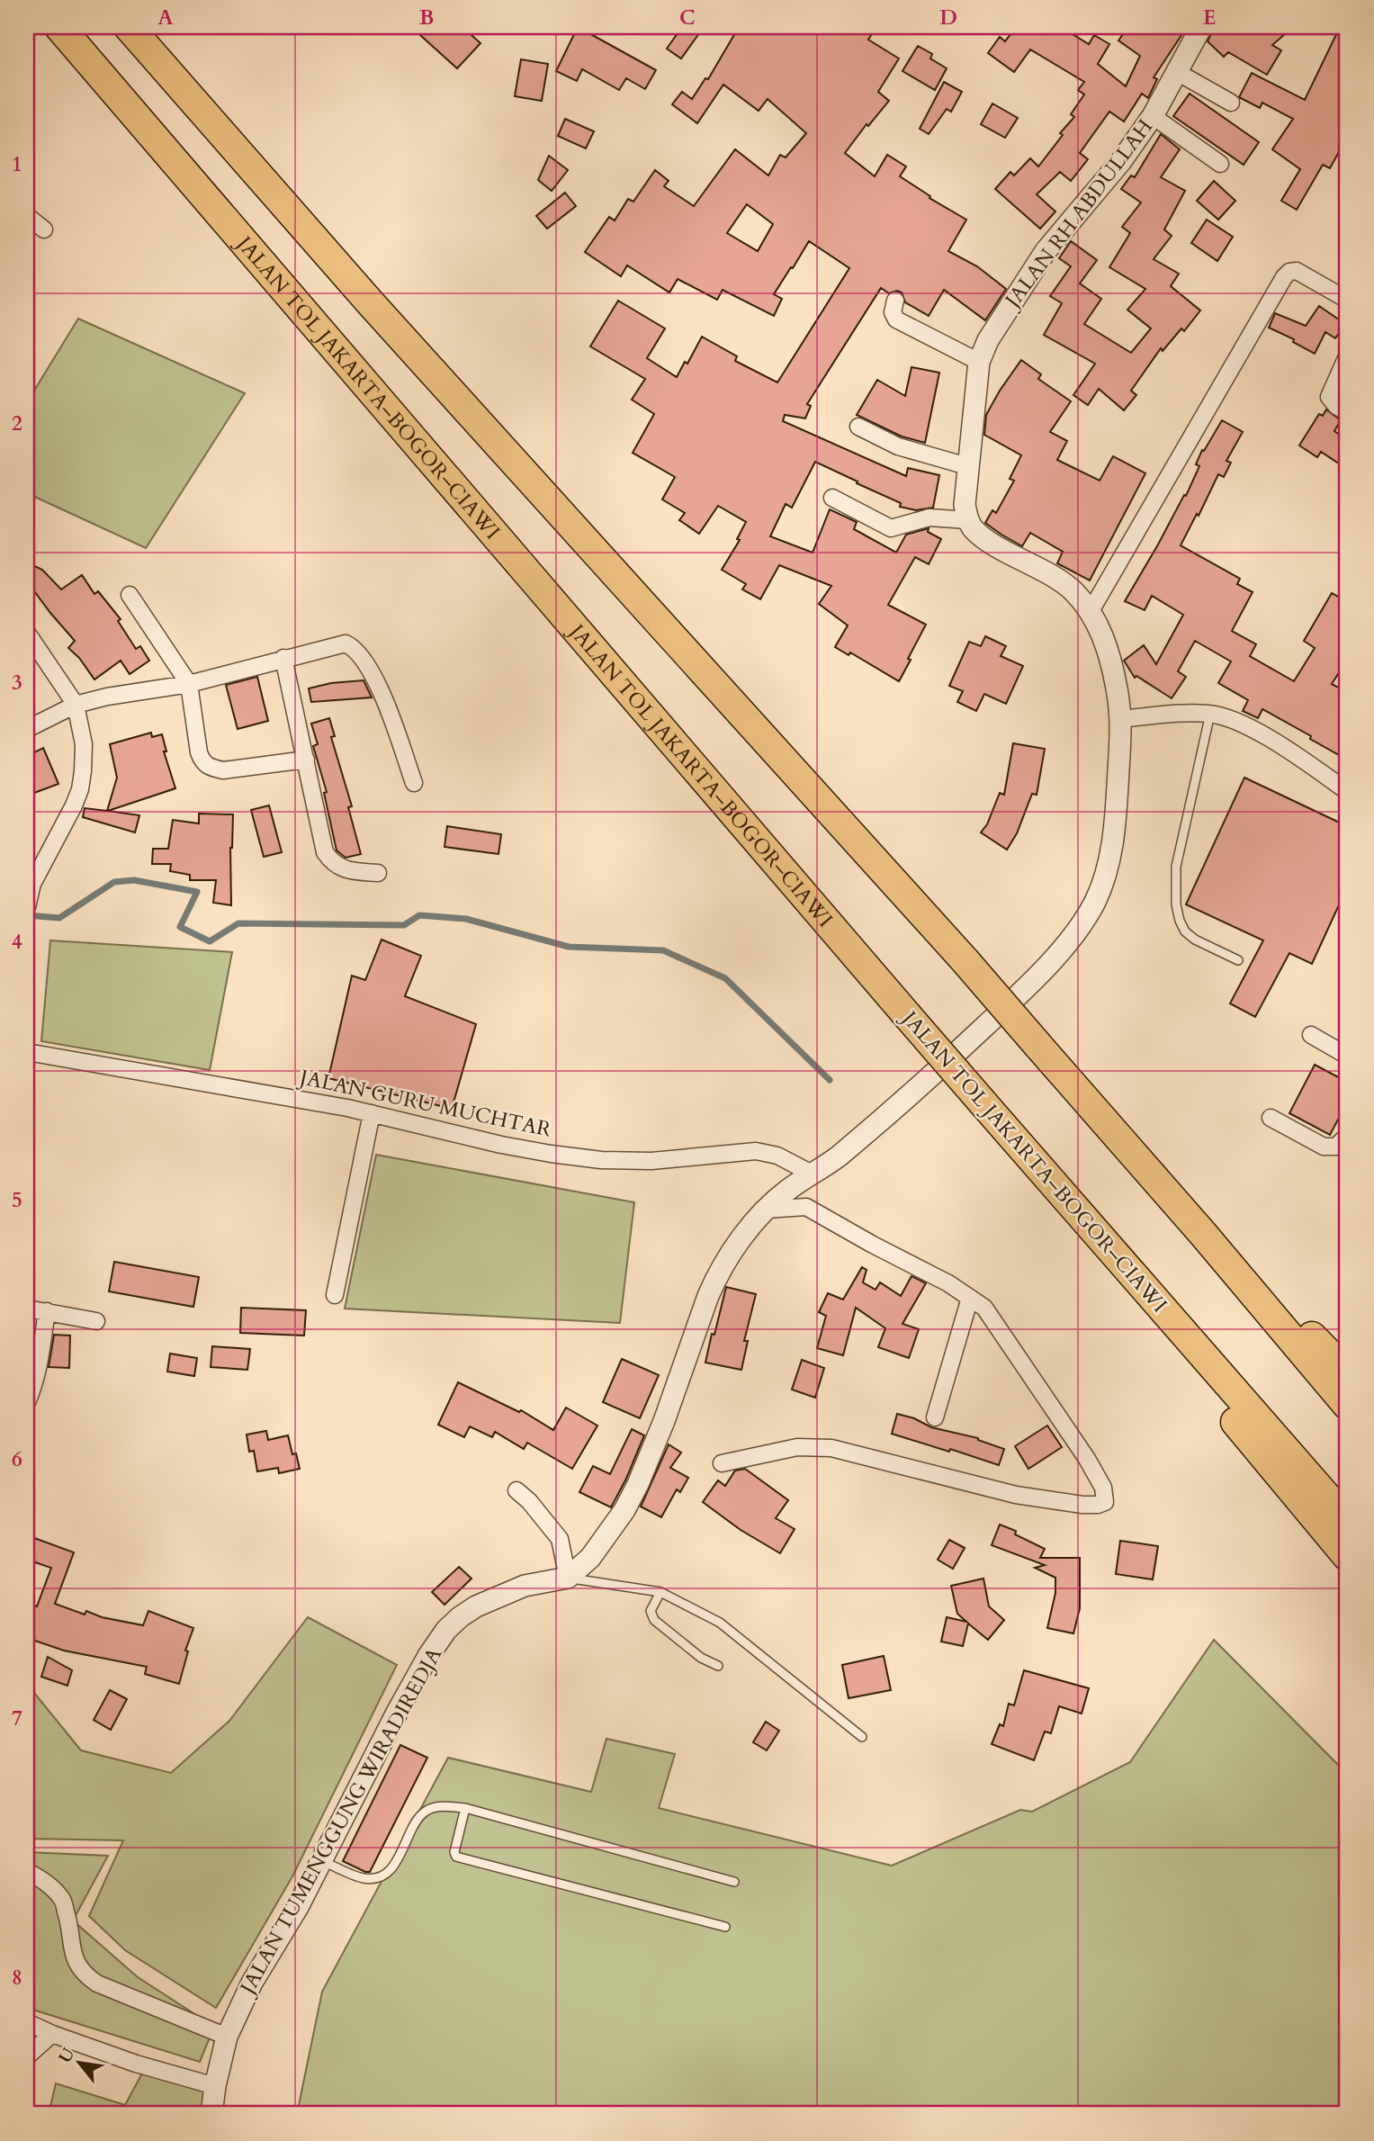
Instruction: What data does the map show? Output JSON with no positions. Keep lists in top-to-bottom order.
{
  "streets": {
    "highway": ["JALAN TOL JAKARTA–BOGOR–CIAWI"],
    "street": ["JALAN RH ABDULLAH", "JALAN GURU MUCHTAR", "JALAN TUMENGGUNG WIRADIREDJA"]
  },
  "north": "top left",
  "grid": {
    "columns": [
      "A",
      "B",
      "C",
      "D",
      "E"
    ],
    "rows": [
      "1",
      "2",
      "3",
      "4",
      "5",
      "6",
      "7",
      "8"
    ]
  }
}
